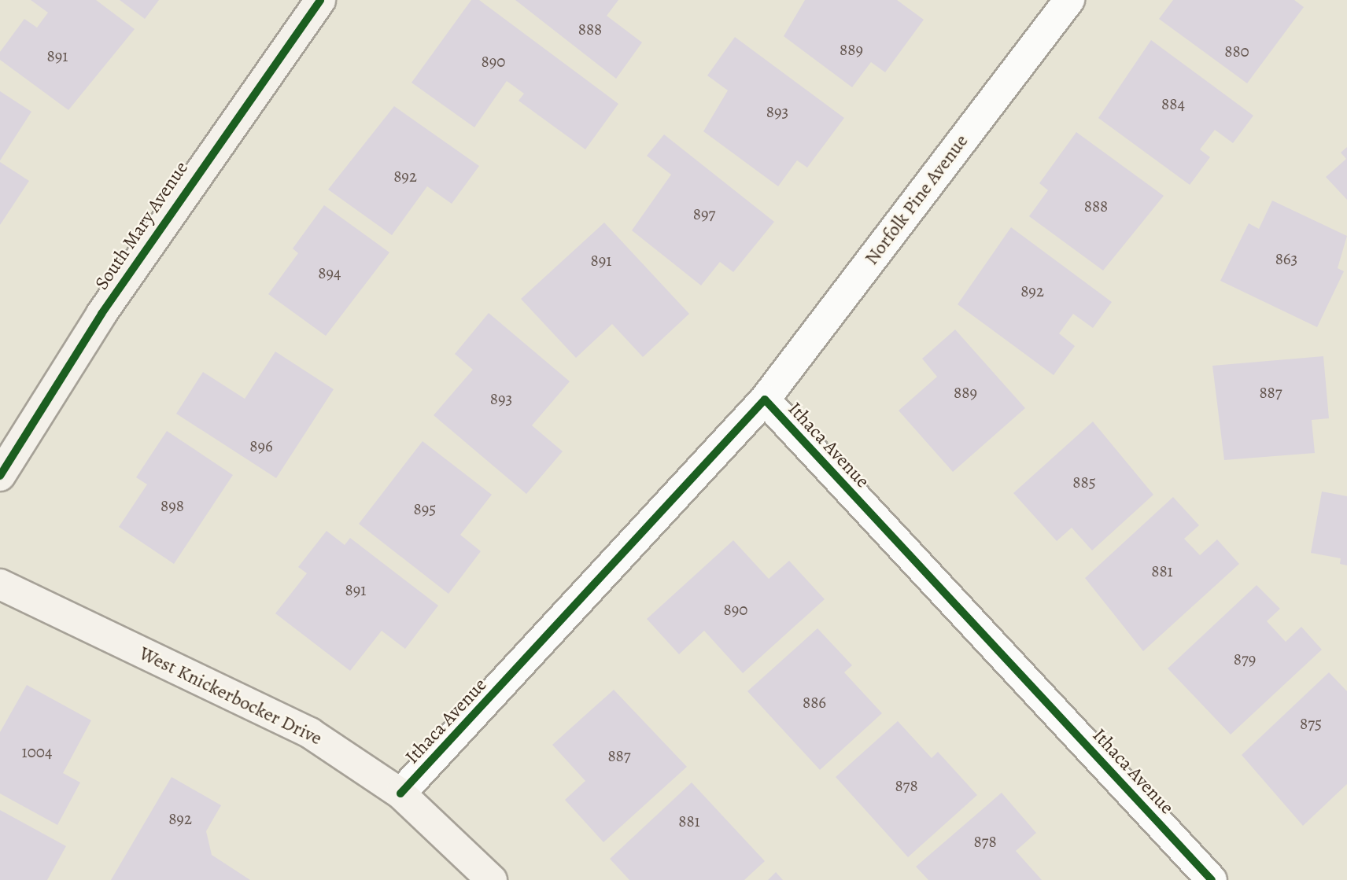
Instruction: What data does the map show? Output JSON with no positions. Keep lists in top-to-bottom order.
{
  "streets": {
    "street": [
      "Norfolk Pine Avenue",
      "South Mary Avenue",
      "Ithaca Avenue",
      "West Knickerbocker Drive"
    ]
  },
  "crossings": [
    ["Norfolk Pine Avenue", "Ithaca Avenue"],
    ["Ithaca Avenue", "West Knickerbocker Drive"]
  ],
  "house_numbers": [
    "888",
    "889",
    "880",
    "891",
    "890",
    "884",
    "893",
    "892",
    "888",
    "897",
    "863",
    "891",
    "894",
    "892",
    "889",
    "887",
    "893",
    "896",
    "885",
    "898",
    "895",
    "881",
    "891",
    "890",
    "879",
    "886",
    "875",
    "1004",
    "887",
    "878",
    "892",
    "881",
    "878"
  ]
}
